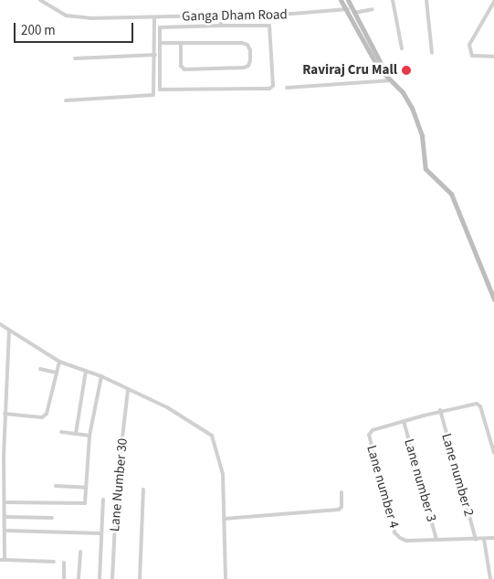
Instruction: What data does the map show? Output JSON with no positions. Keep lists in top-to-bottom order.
{
  "streets": {
    "street": [
      "Ganga Dham Road",
      "Lane number 2",
      "Lane number 3",
      "Lane Number 30",
      "Lane number 4"
    ]
  },
  "crossings": [
    ["Lane number 3", "Lane number 4"]
  ],
  "places": ["Raviraj Cru Mall"],
  "scale_bar": "200 m"
}
